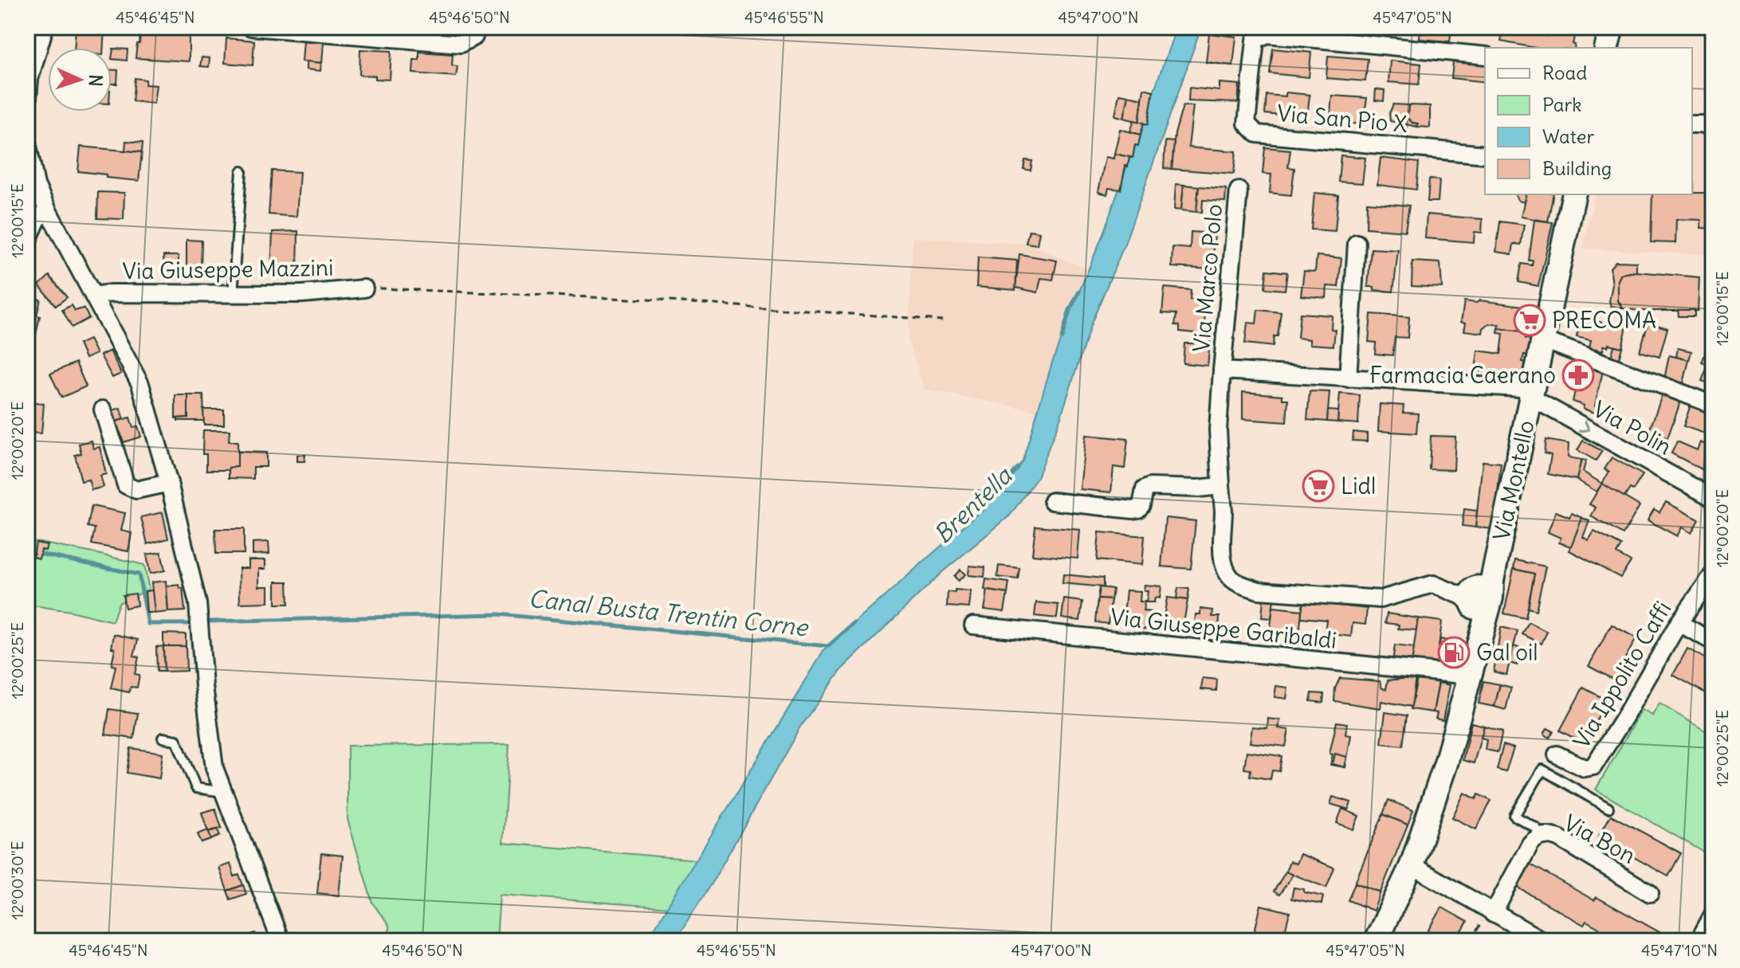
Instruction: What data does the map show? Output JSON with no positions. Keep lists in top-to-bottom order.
{
  "streets": {
    "main road": ["Via Montello"],
    "street": [
      "Via San Pio X",
      "Via Giuseppe Mazzini",
      "Via Marco Polo",
      "Via Polin",
      "Via Giuseppe Garibaldi",
      "Via Ippolito Caffi",
      "Via Bon"
    ]
  },
  "crossings": [
    ["Via Marco Polo", "Via Polin"],
    ["Via Marco Polo", "Via Montello"],
    ["Via Polin", "Via Montello"],
    ["Via Montello", "Via Giuseppe Garibaldi"]
  ],
  "water": ["Brentella", "Canal Busta Trentin Corne"],
  "places": {
    "supermarket": ["PRECOMA", "Lidl"],
    "pharmacy": ["Farmacia Caerano"],
    "fuel station": ["Gal oil"]
  },
  "legend": [
    "Road",
    "Park",
    "Water",
    "Building"
  ],
  "north": "right",
  "coordinates": [
    "45°46'45\"N",
    "45°46'50\"N",
    "45°46'55\"N",
    "45°47'00\"N",
    "45°47'05\"N",
    "12°00'15\"E",
    "12°00'20\"E",
    "12°00'25\"E",
    "12°00'30\"E",
    "45°47'10\"N"
  ]
}
